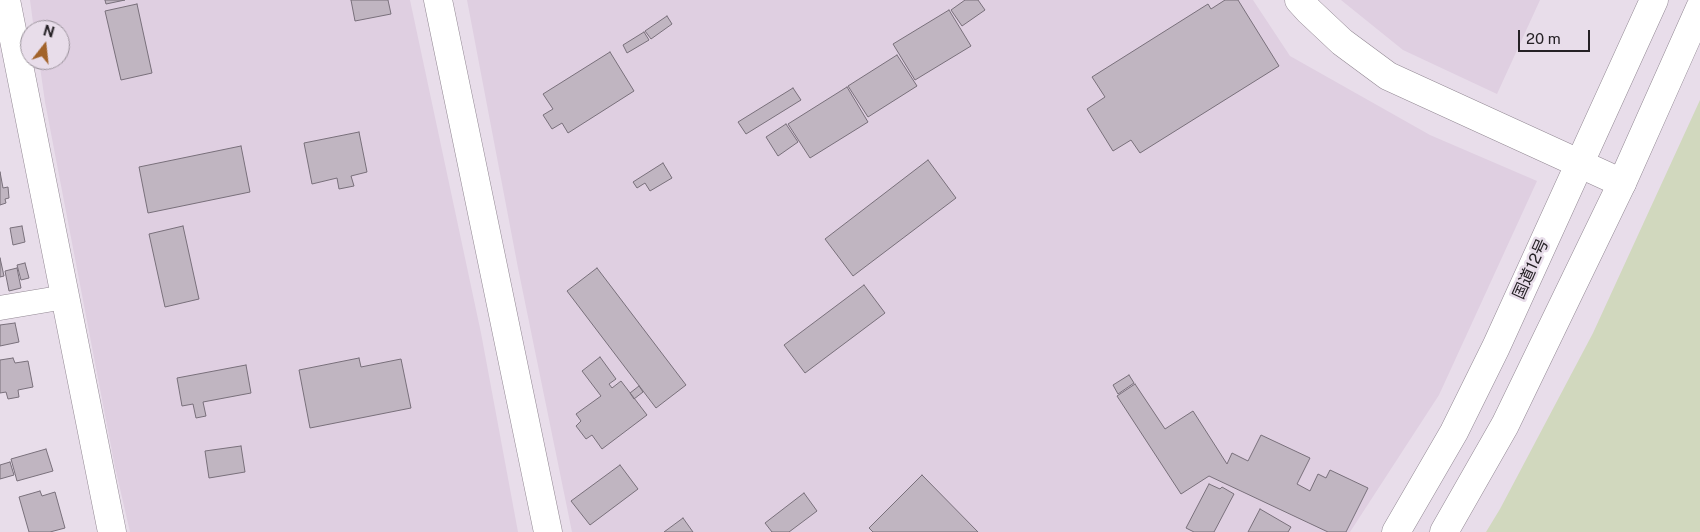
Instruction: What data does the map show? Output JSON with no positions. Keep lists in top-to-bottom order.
{
  "streets": {
    "main road": ["国道12号"]
  },
  "scale_bar": "20 m",
  "north": "top"
}
